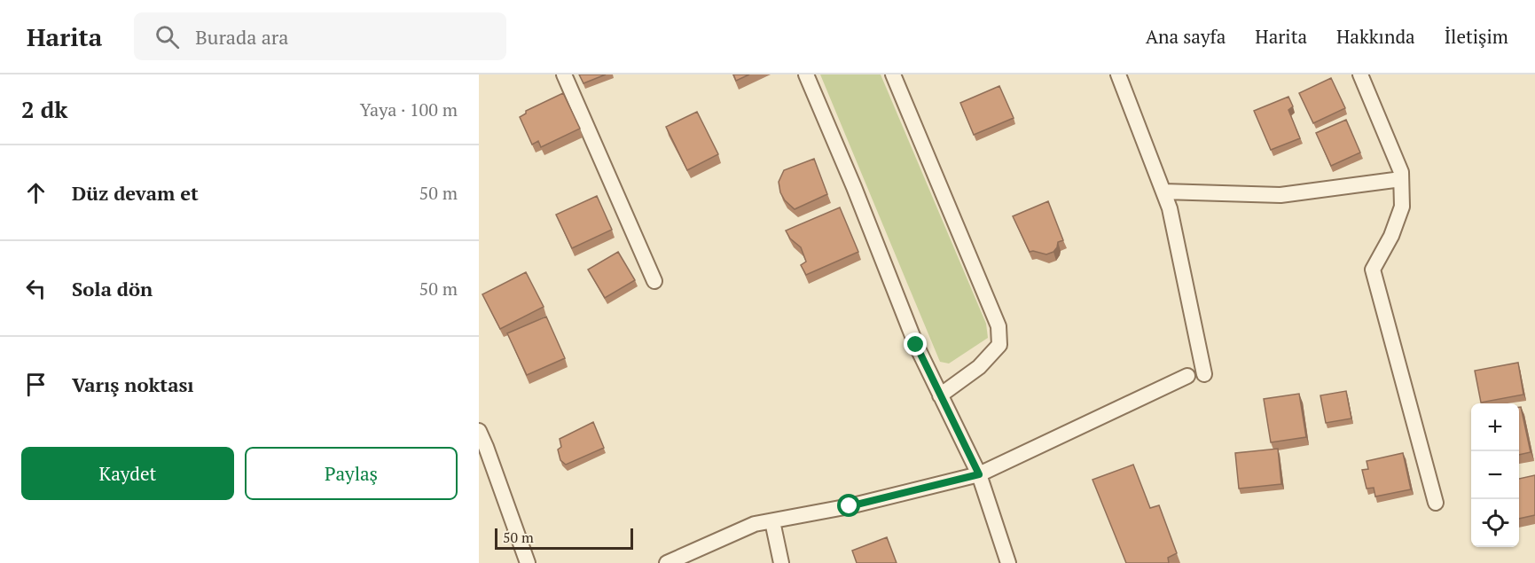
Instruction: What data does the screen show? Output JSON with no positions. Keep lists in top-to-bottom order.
{
  "scale_bar": "50 m",
  "page": {
    "header": "Harita",
    "search": "Burada ara",
    "nav": [
      "Ana sayfa",
      "Harita",
      "Hakkında",
      "İletişim"
    ],
    "heading": ["2 dk", "Yaya · 100 m"],
    "list": [
      ["Düz devam et", "50 m"],
      ["Sola dön", "50 m"],
      "Varış noktası"
    ],
    "map_buttons": ["+", "−"],
    "buttons": ["Kaydet", "Paylaş"],
    "scale": "50 m"
  }
}
